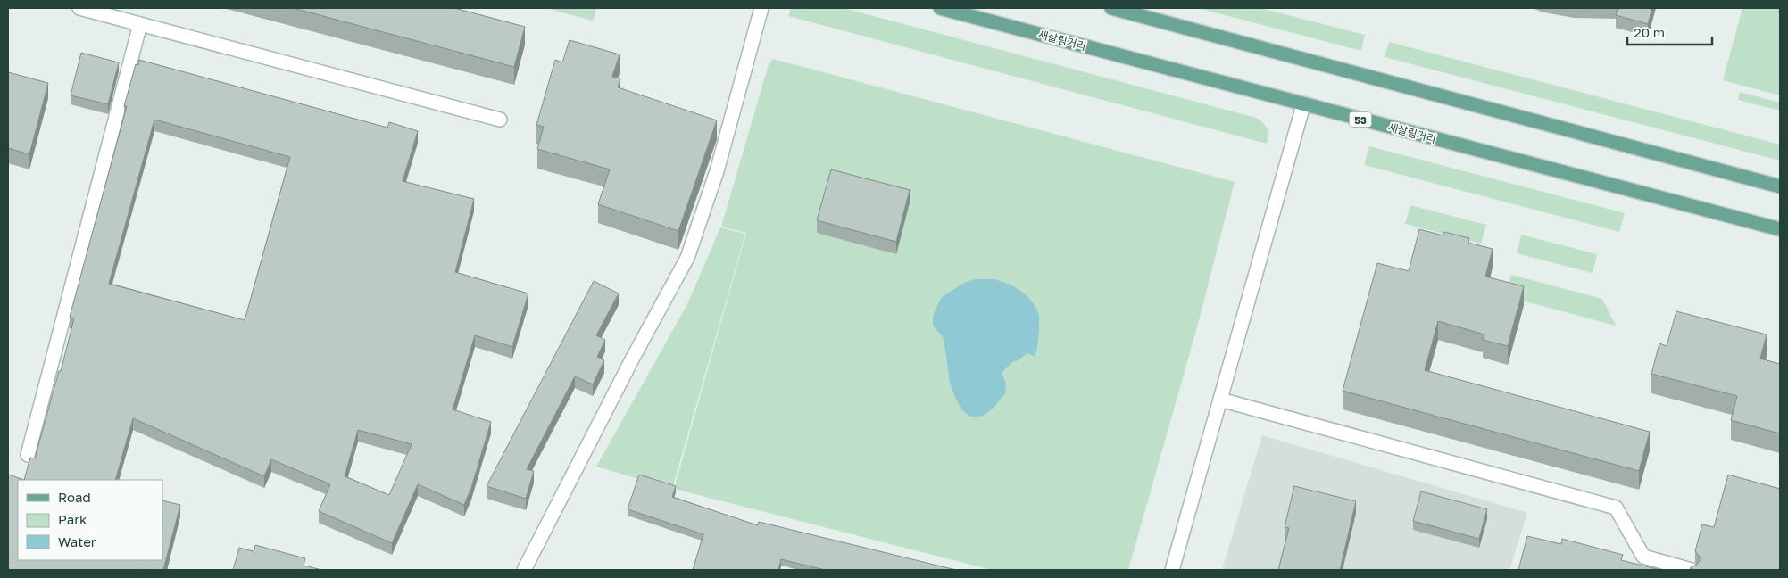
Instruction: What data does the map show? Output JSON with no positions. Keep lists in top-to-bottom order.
{
  "streets": {
    "main road": ["새살림거리", "53"]
  },
  "legend": ["Road", "Park", "Water"],
  "scale_bar": "20 m"
}
